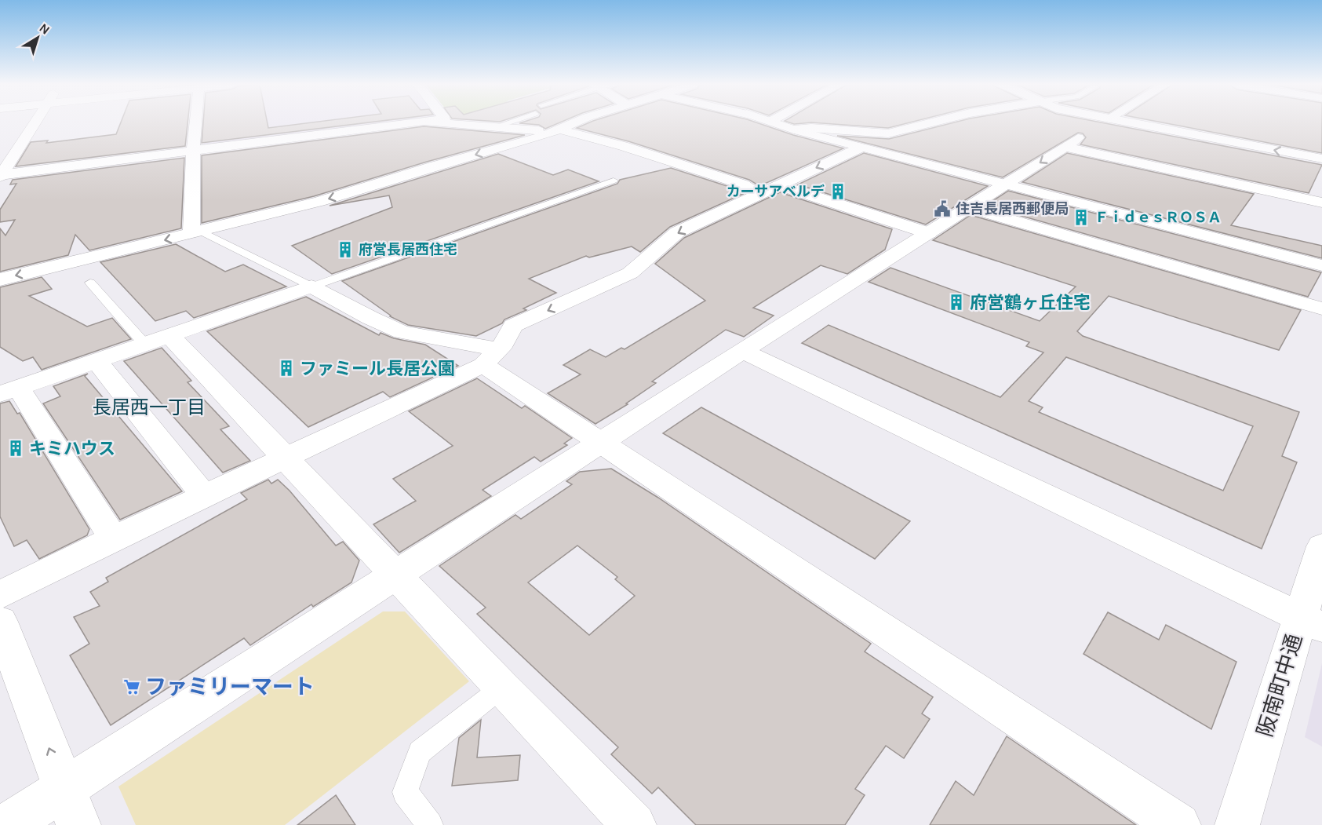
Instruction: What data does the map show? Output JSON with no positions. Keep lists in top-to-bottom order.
{
  "streets": {
    "street": ["阪南町中通"]
  },
  "districts": ["長居西一丁目"],
  "places": {
    "building": [
      "カーサアベルデ",
      "ＦｉｄｅｓＲＯＳＡ",
      "府営長居西住宅",
      "府営鶴ヶ丘住宅",
      "ファミール長居公園",
      "キミハウス"
    ],
    "public building": ["住吉長居西郵便局"],
    "supermarket": ["ファミリーマート"]
  },
  "north": "top right"
}
